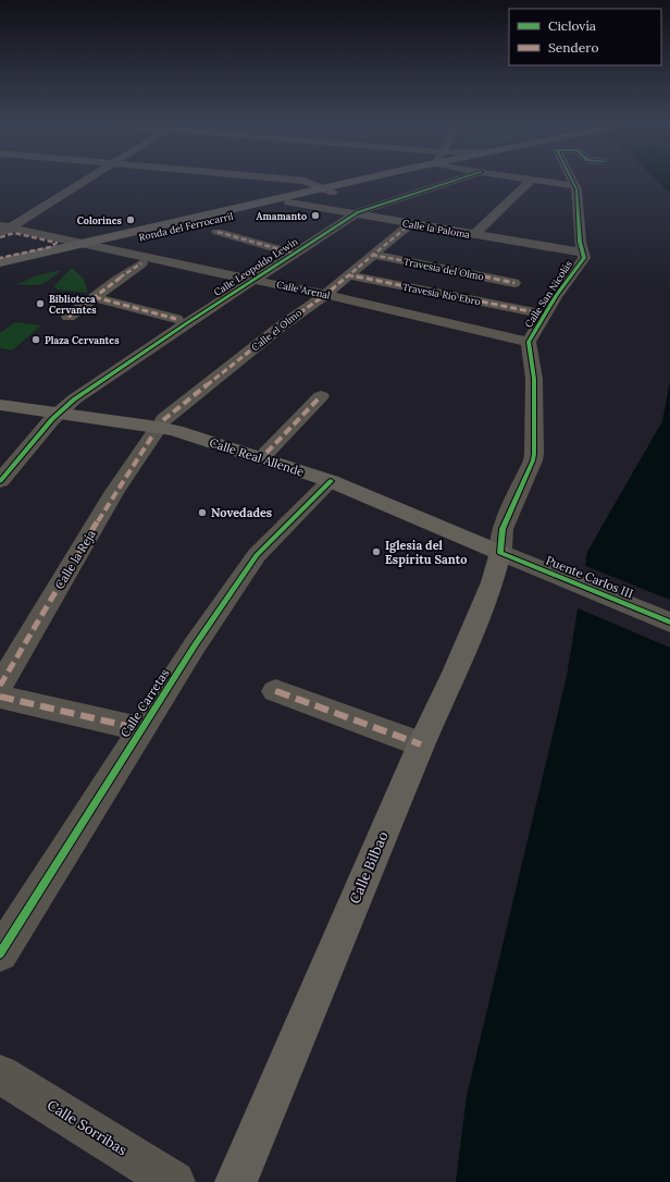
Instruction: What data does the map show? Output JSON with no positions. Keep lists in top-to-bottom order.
{
  "streets": {
    "main road": ["Ronda del Ferrocarril", "Calle Real Allende", "Calle Bilbao"],
    "street": [
      "Calle la Paloma",
      "Calle Leopoldo Lewin",
      "Travesía del Olmo",
      "Calle Arenal",
      "Travesía Río Ebro",
      "Calle San Nicolás",
      "Calle el Olmo",
      "Calle la Reja",
      "Puente Carlos III",
      "Calle Carretas",
      "Calle Sorribas"
    ]
  },
  "crossings": [
    ["Ronda del Ferrocarril", "Calle la Paloma"],
    ["Ronda del Ferrocarril", "Calle Arenal"],
    ["Calle la Paloma", "Calle Leopoldo Lewin"],
    ["Calle la Paloma", "Calle San Nicolás"],
    ["Calle la Paloma", "Calle el Olmo"],
    ["Calle Leopoldo Lewin", "Calle Arenal"],
    ["Calle Leopoldo Lewin", "Calle San Nicolás"],
    ["Calle Leopoldo Lewin", "Calle Real Allende"],
    ["Travesía del Olmo", "Calle el Olmo"],
    ["Calle Arenal", "Calle San Nicolás"],
    ["Calle Arenal", "Calle el Olmo"],
    ["Travesía Río Ebro", "Calle el Olmo"],
    ["Calle San Nicolás", "Calle Real Allende"],
    ["Calle San Nicolás", "Puente Carlos III"],
    ["Calle San Nicolás", "Calle Bilbao"],
    ["Calle el Olmo", "Calle la Reja"],
    ["Calle Real Allende", "Puente Carlos III"],
    ["Calle Real Allende", "Calle Carretas"],
    ["Calle Real Allende", "Calle Bilbao"],
    ["Puente Carlos III", "Calle Bilbao"]
  ],
  "places": [
    "Amamanto",
    "Colorines",
    "Biblioteca Cervantes",
    "Plaza Cervantes",
    "Novedades",
    "Iglesia del Espíritu Santo"
  ],
  "legend": ["Ciclovía", "Sendero"]
}
